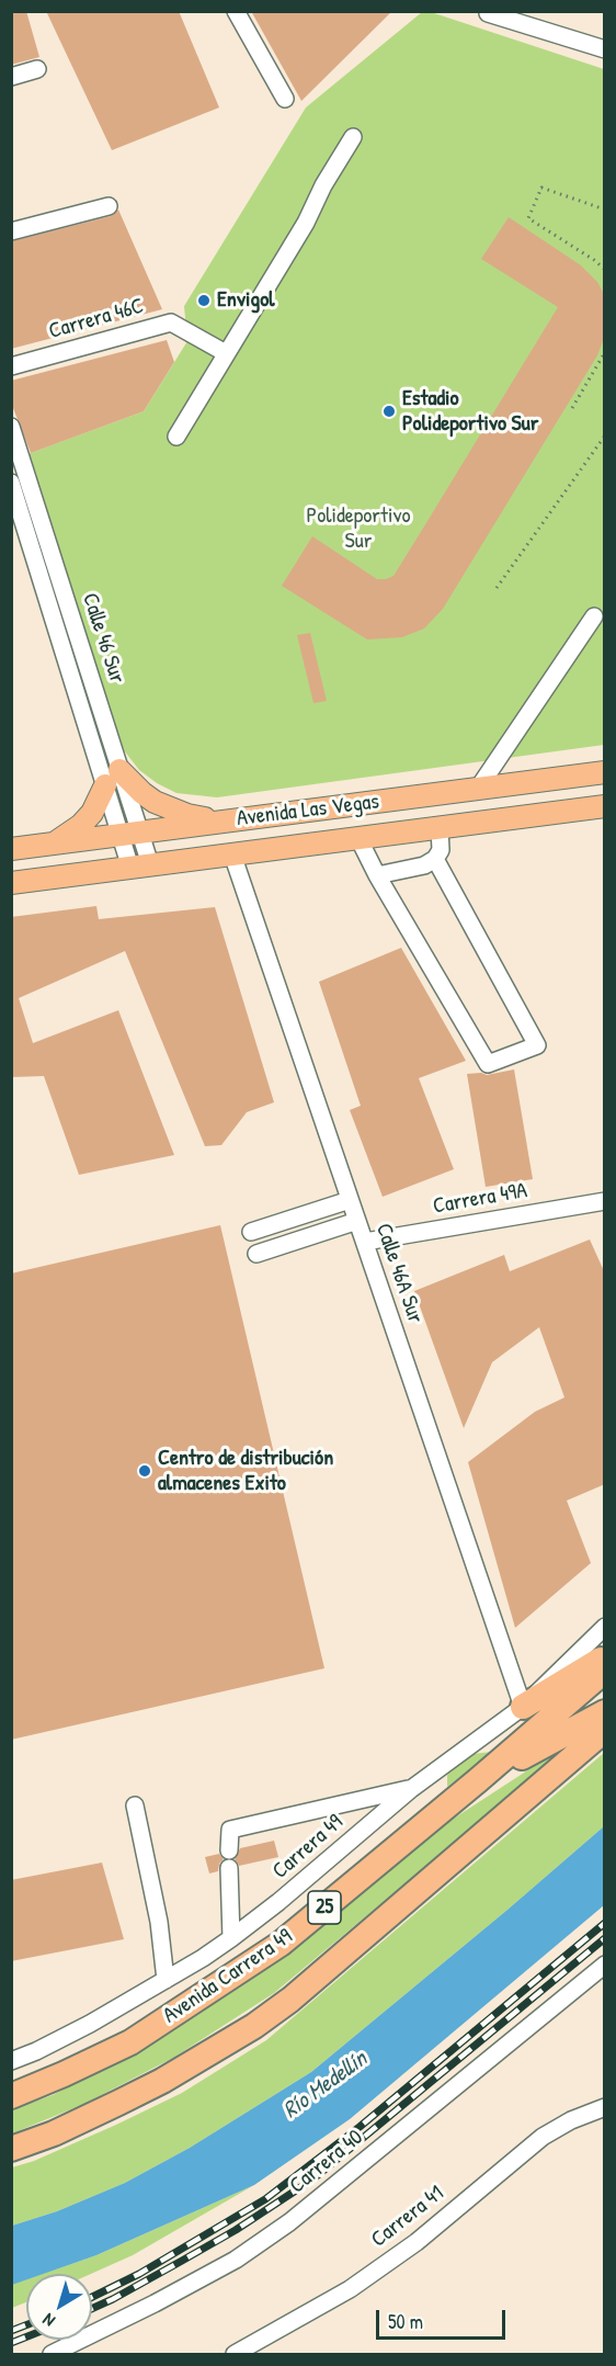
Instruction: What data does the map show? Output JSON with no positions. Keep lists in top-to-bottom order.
{
  "streets": {
    "highway": ["25", "Avenida Carrera 49"],
    "main road": ["Avenida Las Vegas"],
    "street": [
      "Carrera 46C",
      "Calle 46 Sur",
      "Carrera 49A",
      "Calle 46A Sur",
      "Carrera 49",
      "Carrera 40",
      "Carrera 41"
    ]
  },
  "crossings": [
    ["Calle 46 Sur", "Avenida Las Vegas"],
    ["Avenida Las Vegas", "Calle 46A Sur"],
    ["Carrera 49A", "Calle 46A Sur"],
    ["Calle 46A Sur", "Carrera 49"]
  ],
  "water": ["Río Medellín"],
  "parks": ["Polideportivo Sur"],
  "places": ["Envigol", "Estadio Polideportivo Sur", "Centro de distribución almacenes Exito"],
  "scale_bar": "50 m",
  "north": "bottom left"
}
